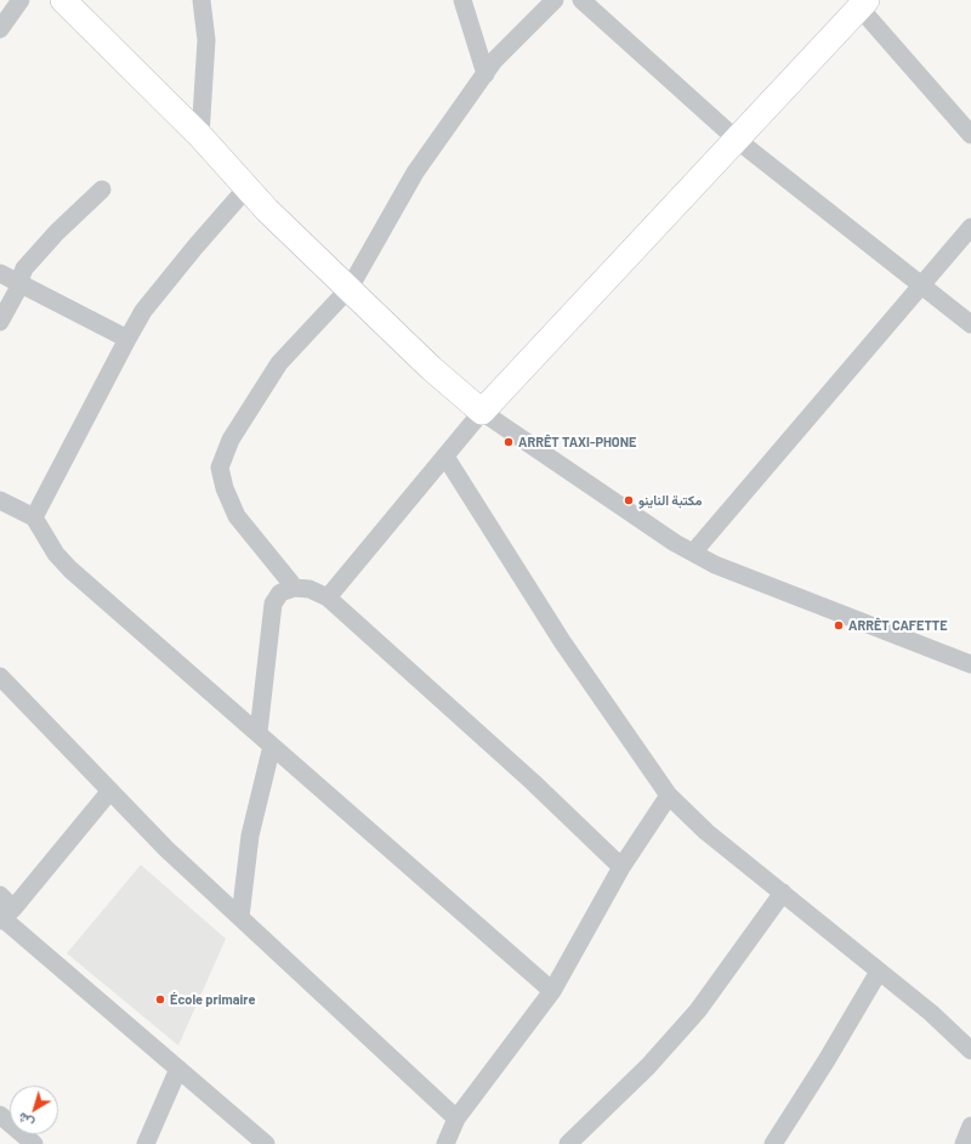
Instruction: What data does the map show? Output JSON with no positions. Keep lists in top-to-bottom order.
{
  "places": [
    "ARRÊT TAXI-PHONE",
    "مكتبة الناينو",
    "ARRÊT CAFETTE",
    "École primaire"
  ],
  "north": "bottom left"
}
